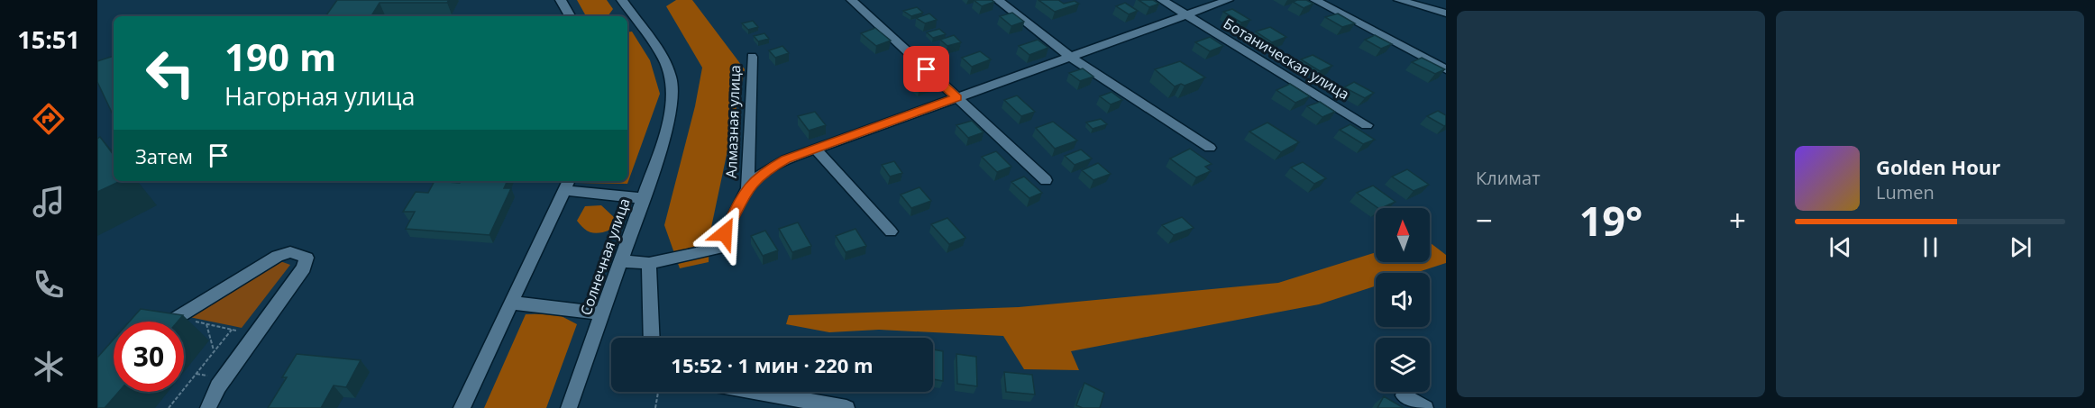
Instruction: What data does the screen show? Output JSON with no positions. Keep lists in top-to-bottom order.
{
  "streets": {
    "street": ["Ботаническая улица", "Алмазная улица", "Солнечная улица"]
  },
  "north": "top",
  "page": {
    "tabs": "15:51",
    "tile": "Климат",
    "turn": ["190 m", "Нагорная улица"],
    "then": "Затем",
    "song": ["Golden Hour", "Lumen"],
    "heat": ["−", "19°", "+"],
    "limit": "30",
    "trip": "15:52 · 1 мин · 220 m"
  }
}
